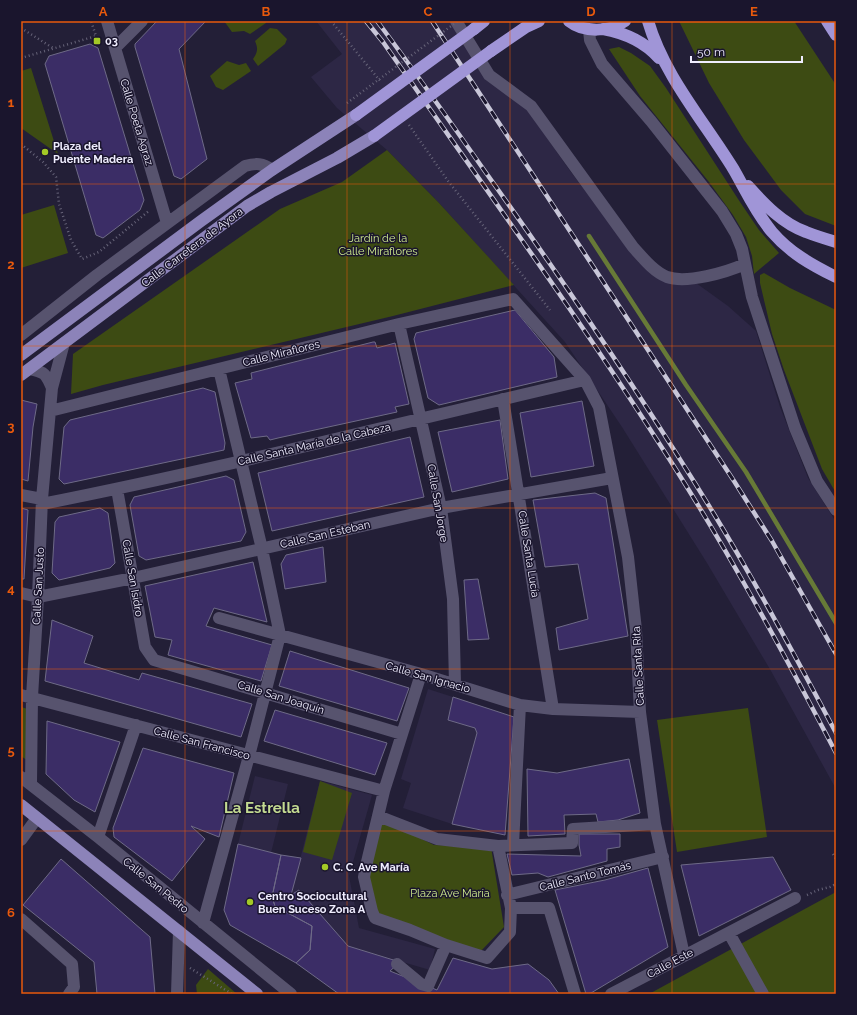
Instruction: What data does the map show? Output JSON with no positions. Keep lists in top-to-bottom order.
{
  "streets": {
    "main road": ["Calle Carretera de Ayora", "Calle San Pedro"],
    "street": [
      "Calle Poeta Agraz",
      "Calle Miraflores",
      "Calle Santa María de la Cabeza",
      "Calle San Jorge",
      "Calle San Esteban",
      "Calle Santa Lucía",
      "Calle San Isidro",
      "Calle San Justo",
      "Calle Santa Rita",
      "Calle San Ignacio",
      "Calle San Joaquín",
      "Calle San Francisco",
      "Calle Santo Tomás",
      "Calle Este"
    ]
  },
  "crossings": [
    ["Calle Carretera de Ayora", "Calle San Justo"],
    ["Calle Miraflores", "Calle San Jorge"],
    ["Calle Miraflores", "Calle San Justo"],
    ["Calle Miraflores", "Calle Santa Rita"],
    ["Calle Santa María de la Cabeza", "Calle San Jorge"],
    ["Calle Santa María de la Cabeza", "Calle Santa Lucía"],
    ["Calle Santa María de la Cabeza", "Calle San Isidro"],
    ["Calle Santa María de la Cabeza", "Calle San Justo"],
    ["Calle Santa María de la Cabeza", "Calle Santa Rita"],
    ["Calle San Jorge", "Calle San Esteban"],
    ["Calle San Jorge", "Calle San Ignacio"],
    ["Calle San Esteban", "Calle Santa Lucía"],
    ["Calle San Esteban", "Calle San Isidro"],
    ["Calle San Esteban", "Calle San Justo"],
    ["Calle San Esteban", "Calle Santa Rita"],
    ["Calle Santa Lucía", "Calle San Ignacio"],
    ["Calle San Isidro", "Calle San Joaquín"],
    ["Calle San Justo", "Calle San Francisco"],
    ["Calle San Justo", "Calle San Pedro"],
    ["Calle Santa Rita", "Calle San Ignacio"],
    ["Calle Santa Rita", "Calle Santo Tomás"],
    ["Calle Santa Rita", "Calle Este"]
  ],
  "districts": ["La Estrella"],
  "parks": ["Jardín de la Calle Miraflores", "Plaza Ave María"],
  "places": {
    "transit": ["03"],
    "other": ["Plaza del Puente Madera", "C. C. Ave María", "Centro Sociocultural Buen Suceso Zona A"]
  },
  "scale_bar": "50 m",
  "grid": {
    "columns": [
      "A",
      "B",
      "C",
      "D",
      "E"
    ],
    "rows": [
      "1",
      "2",
      "3",
      "4",
      "5",
      "6"
    ]
  }
}
